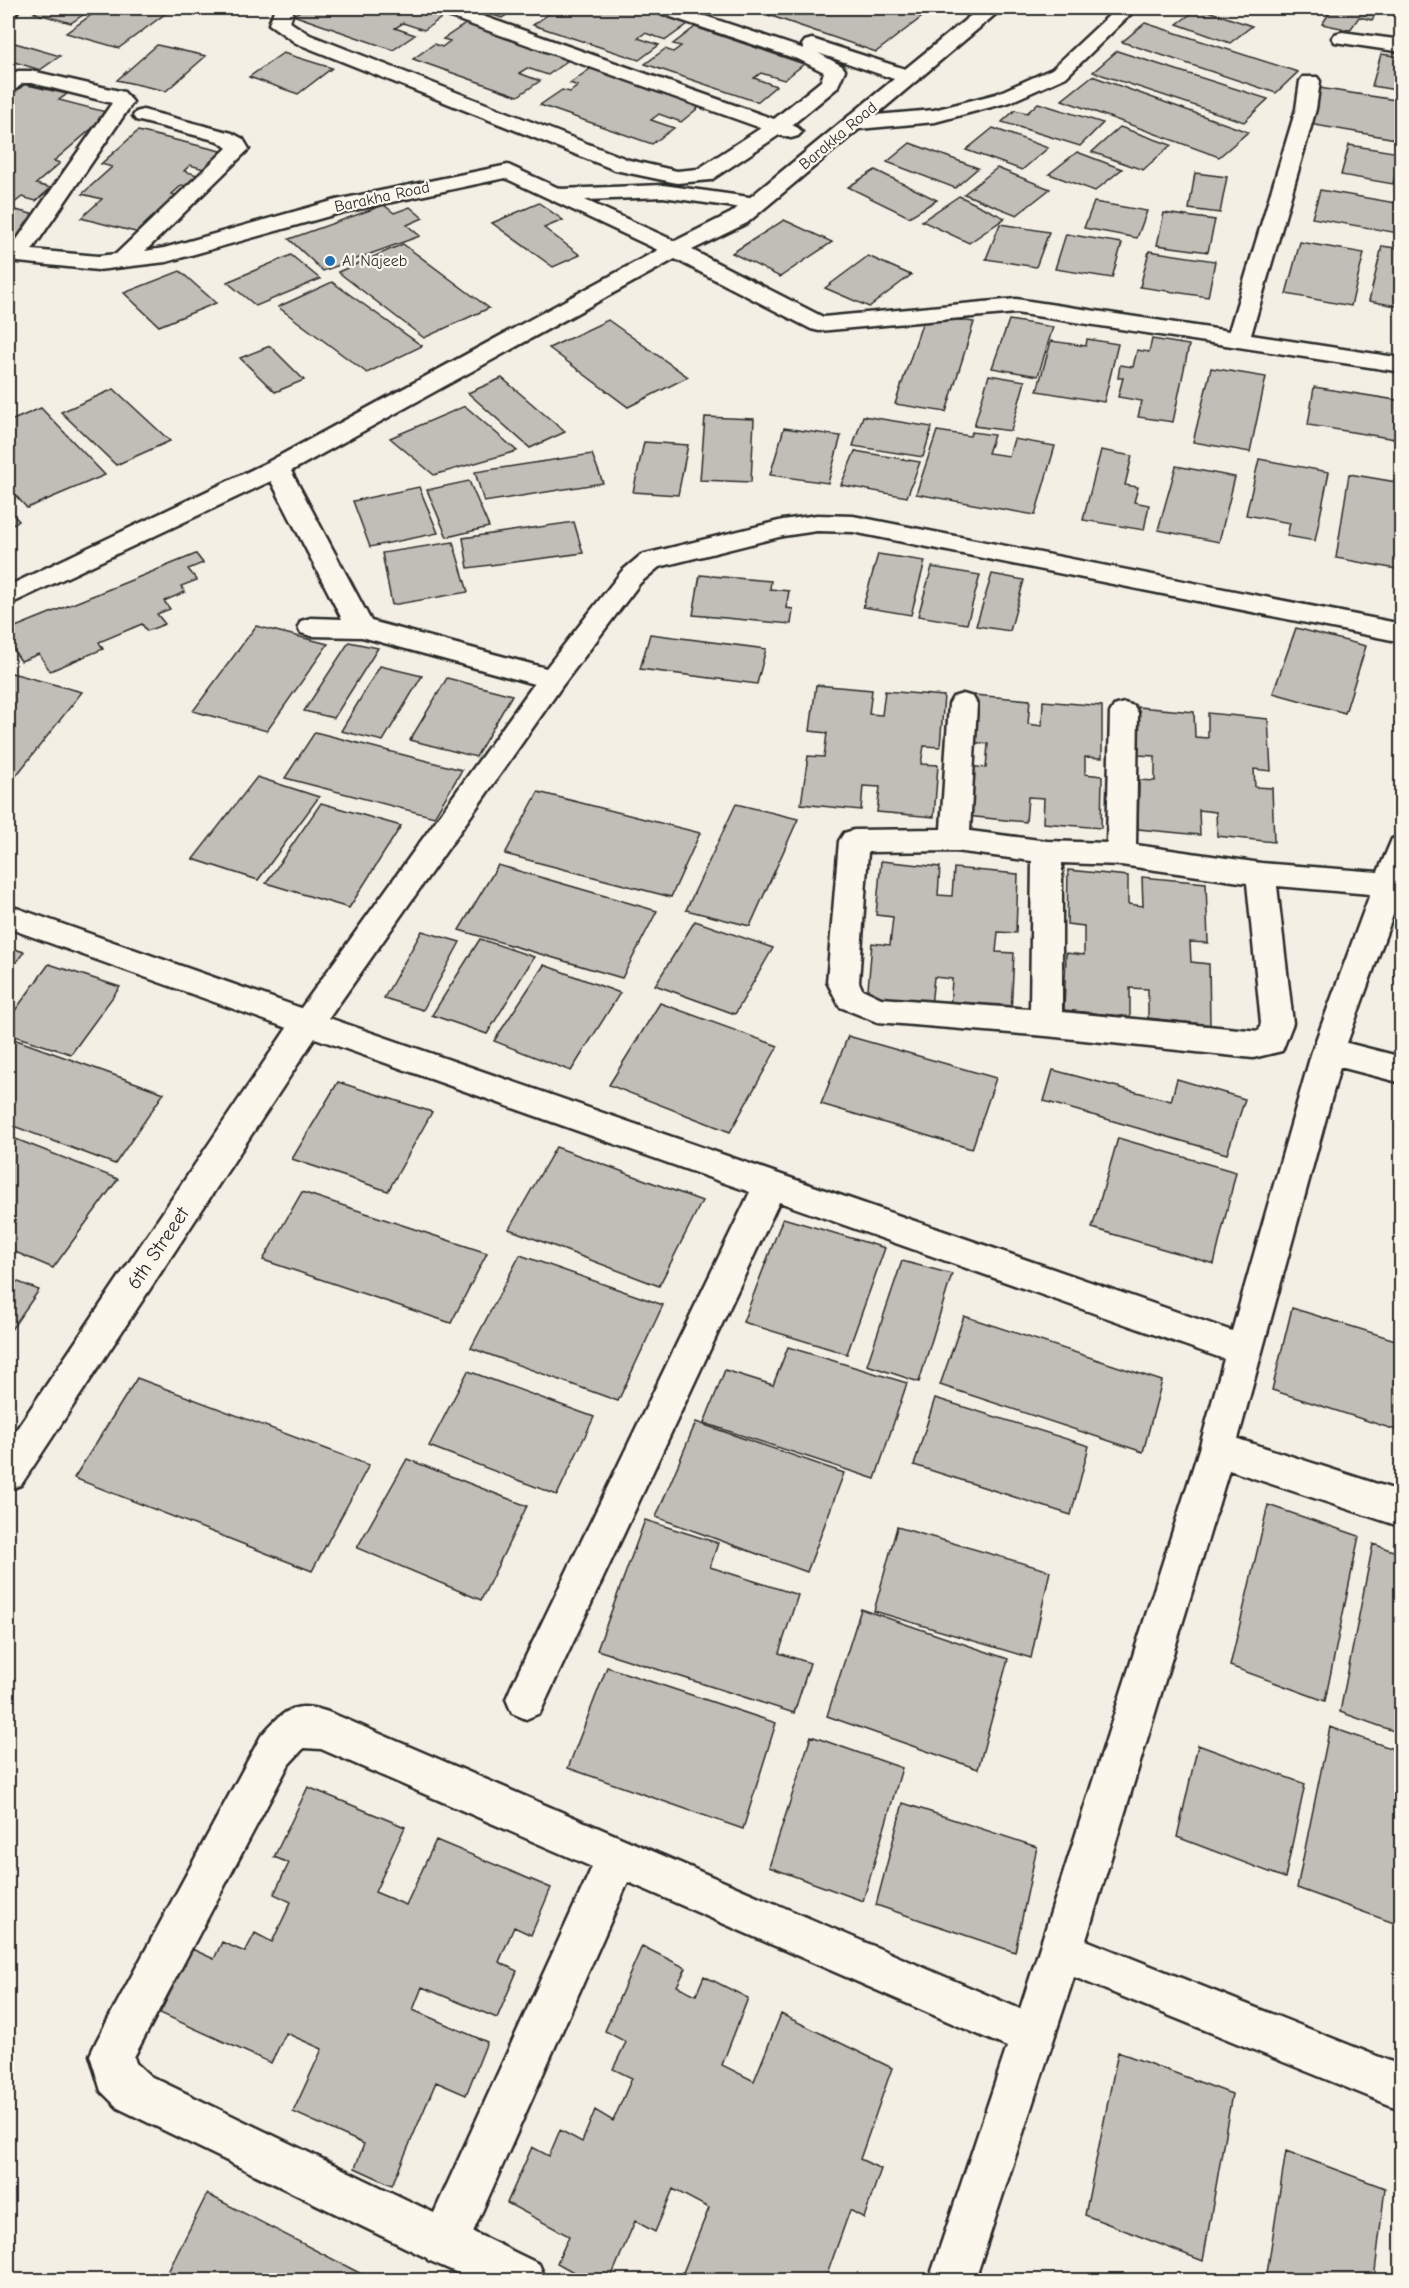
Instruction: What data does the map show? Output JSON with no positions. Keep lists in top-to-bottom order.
{
  "streets": {
    "street": ["Barakka Road", "Barakha Road", "6th Streeet"]
  },
  "crossings": [
    ["Barakka Road", "Barakha Road"]
  ],
  "places": ["Al Najeeb"]
}
